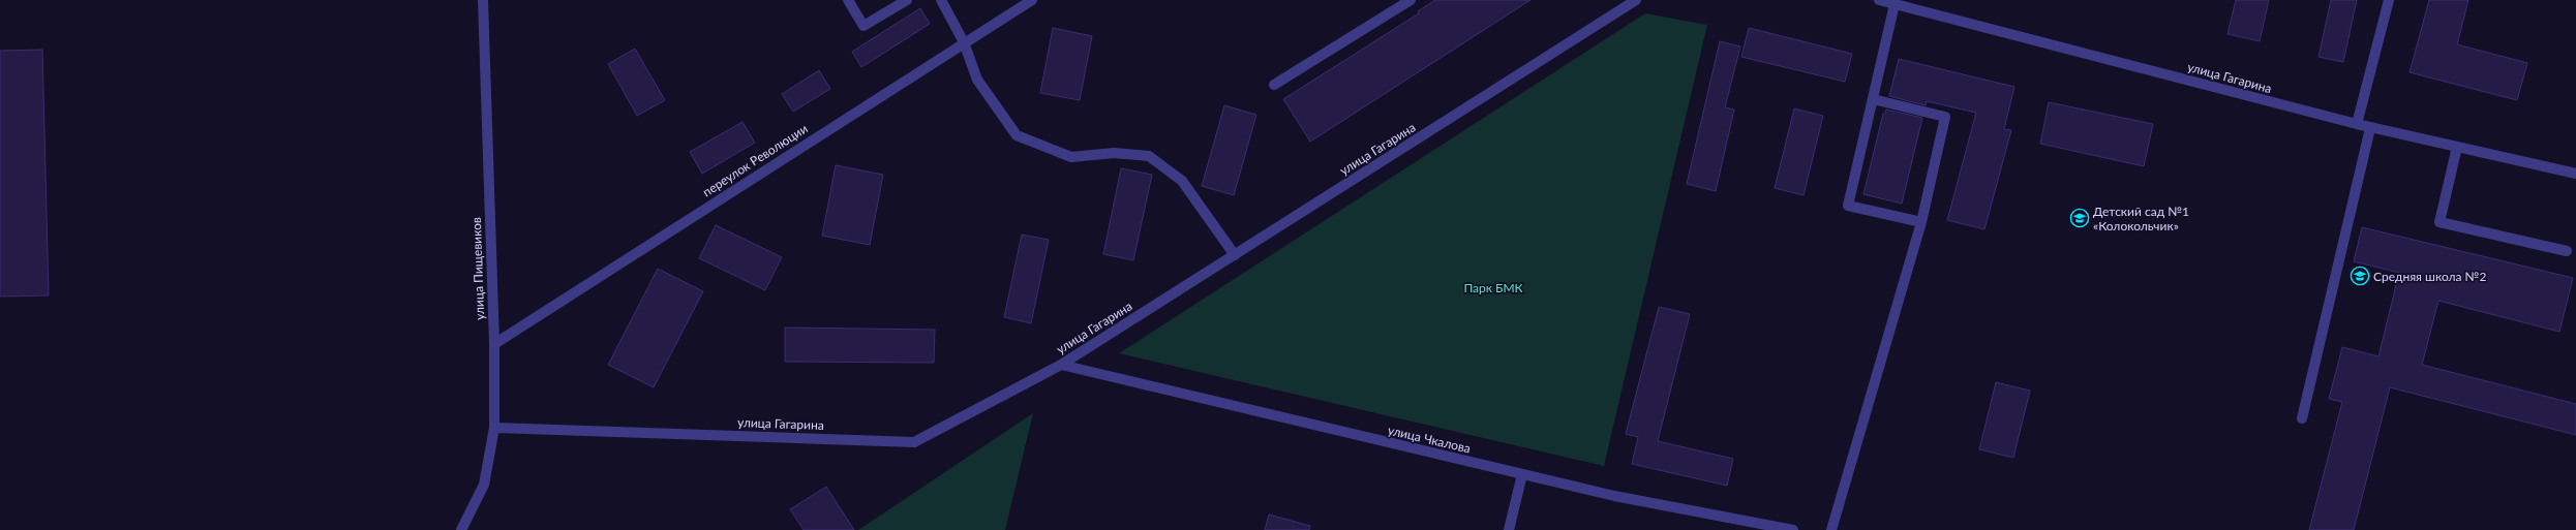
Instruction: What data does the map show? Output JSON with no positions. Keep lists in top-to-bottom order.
{
  "streets": {
    "street": [
      "улица Гагарина",
      "переулок Революции",
      "улица Пищевиков",
      "улица Чкалова"
    ]
  },
  "crossings": [
    ["улица Гагарина", "улица Пищевиков"],
    ["улица Гагарина", "улица Чкалова"],
    ["переулок Революции", "улица Пищевиков"]
  ],
  "parks": ["Парк БМК"],
  "places": {
    "school or university": ["Детский сад №1 «Колокольчик»", "Средняя школа №2"]
  }
}
